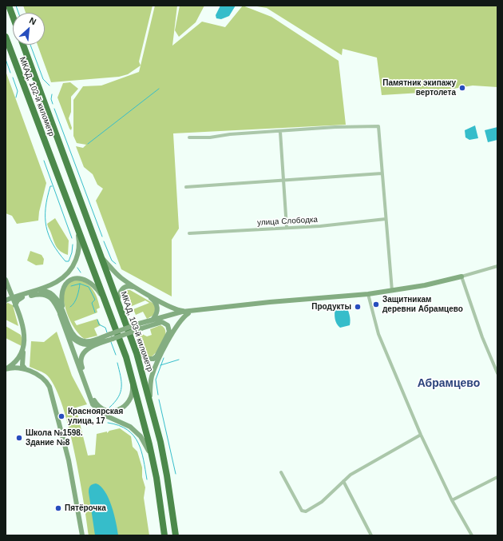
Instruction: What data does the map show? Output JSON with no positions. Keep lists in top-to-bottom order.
{
  "streets": {
    "highway": ["МКАД, 102-й километр", "МКАД, 103-й километр"],
    "street": ["улица Слободка"]
  },
  "crossings": [
    ["МКАД, 102-й километр", "МКАД, 103-й километр"]
  ],
  "districts": ["Абрамцево"],
  "places": [
    "Памятник экипажу вертолета",
    "Защитникам деревни Абрамцево",
    "Продукты",
    "Красноярская улица, 17",
    "Школа №1598. Здание №8",
    "Пятёрочка"
  ],
  "north": "top right"
}
